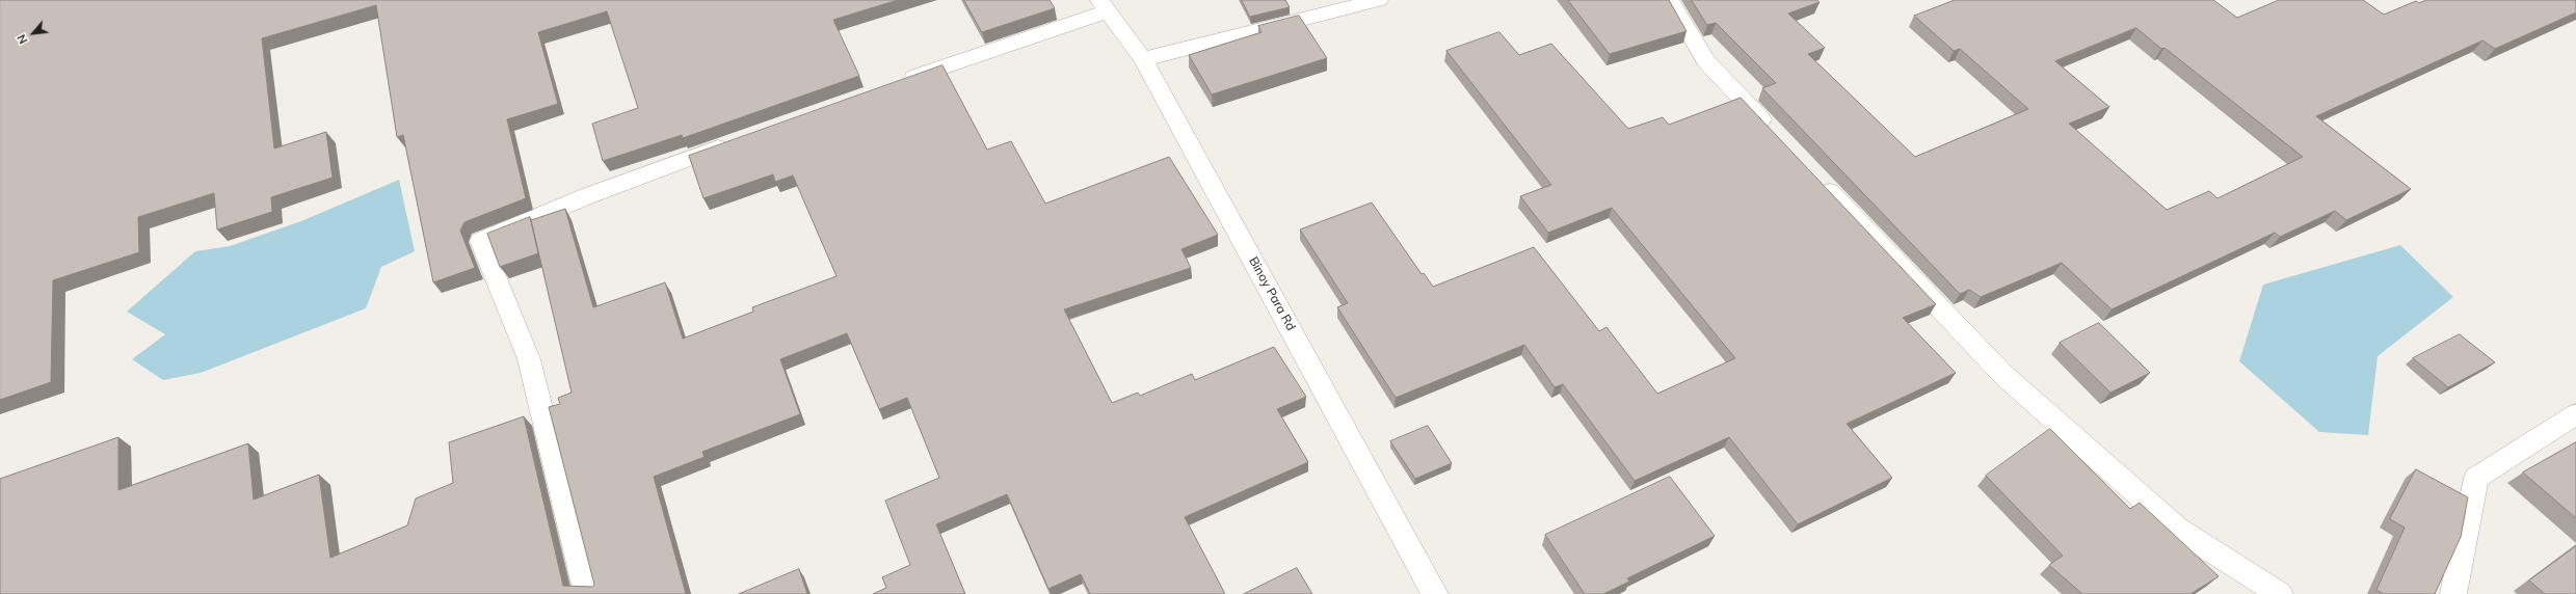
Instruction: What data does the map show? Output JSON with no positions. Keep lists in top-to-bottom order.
{
  "streets": {
    "street": ["Binoy Para Rd"]
  },
  "north": "bottom left"
}
